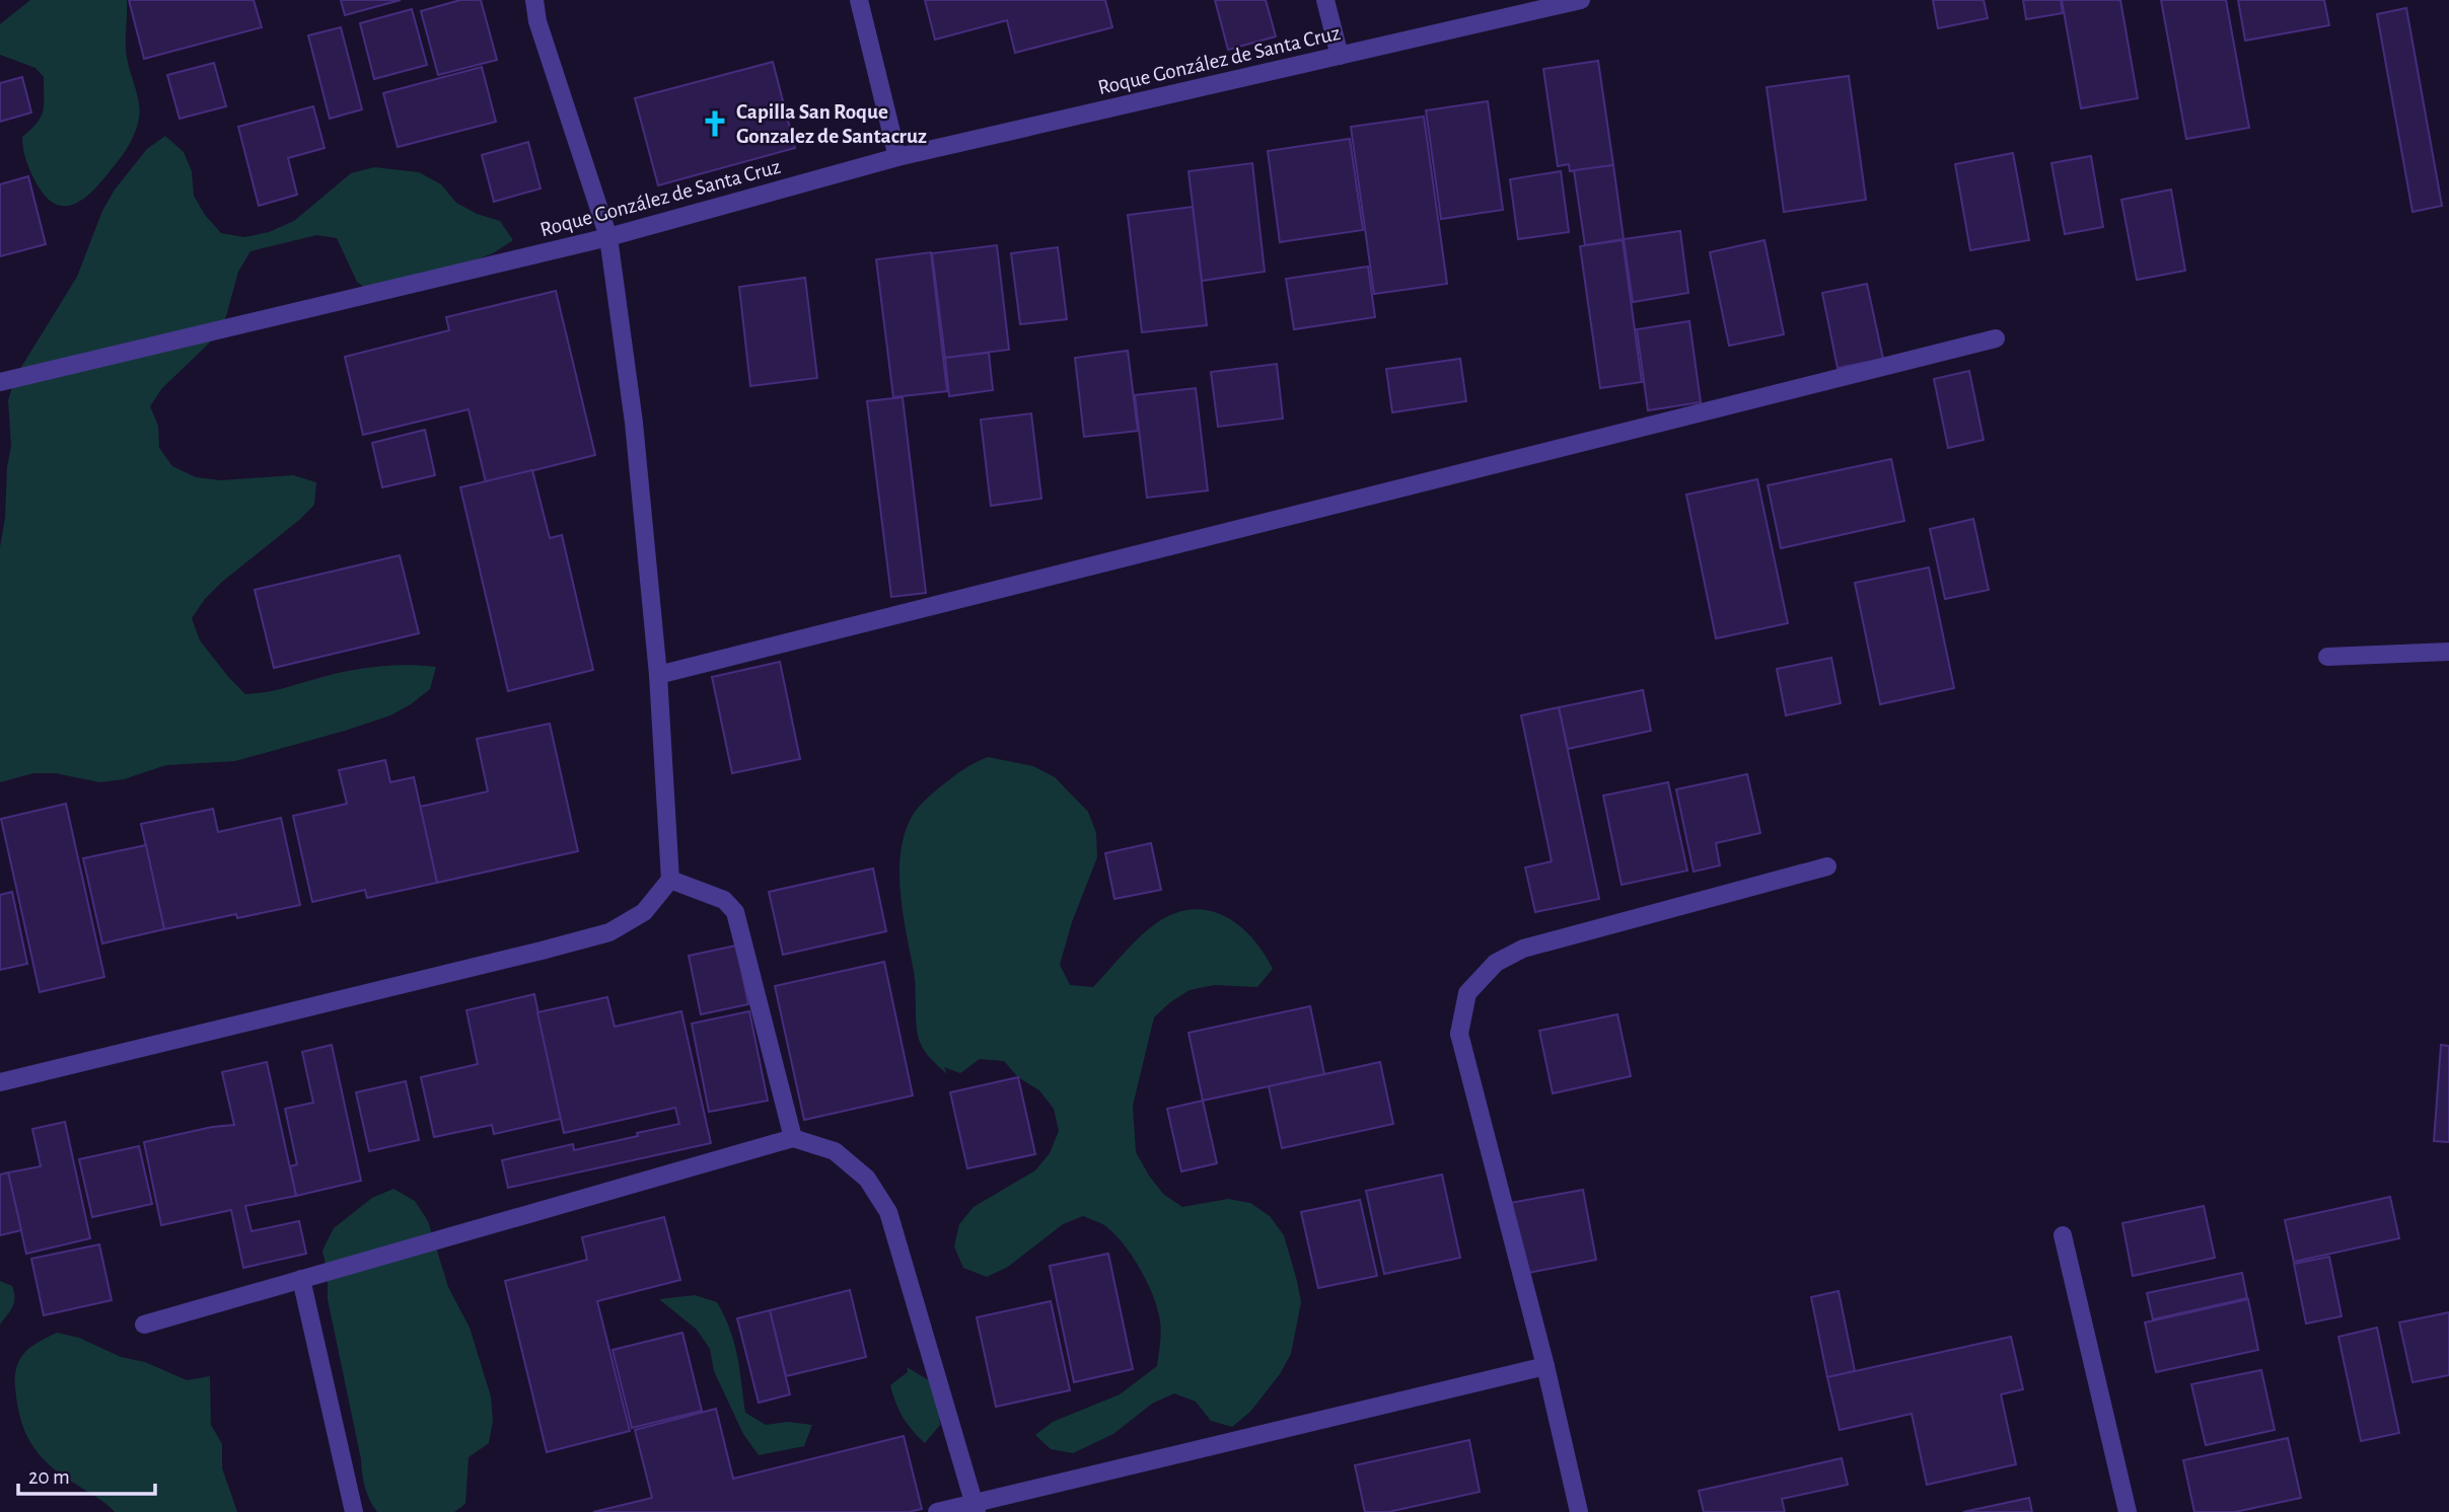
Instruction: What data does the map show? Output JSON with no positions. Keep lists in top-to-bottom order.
{
  "streets": {
    "street": ["Roque González de Santa Cruz"]
  },
  "places": {
    "church": ["Capilla San Roque Gonzalez de Santacruz"]
  },
  "scale_bar": "20 m"
}
